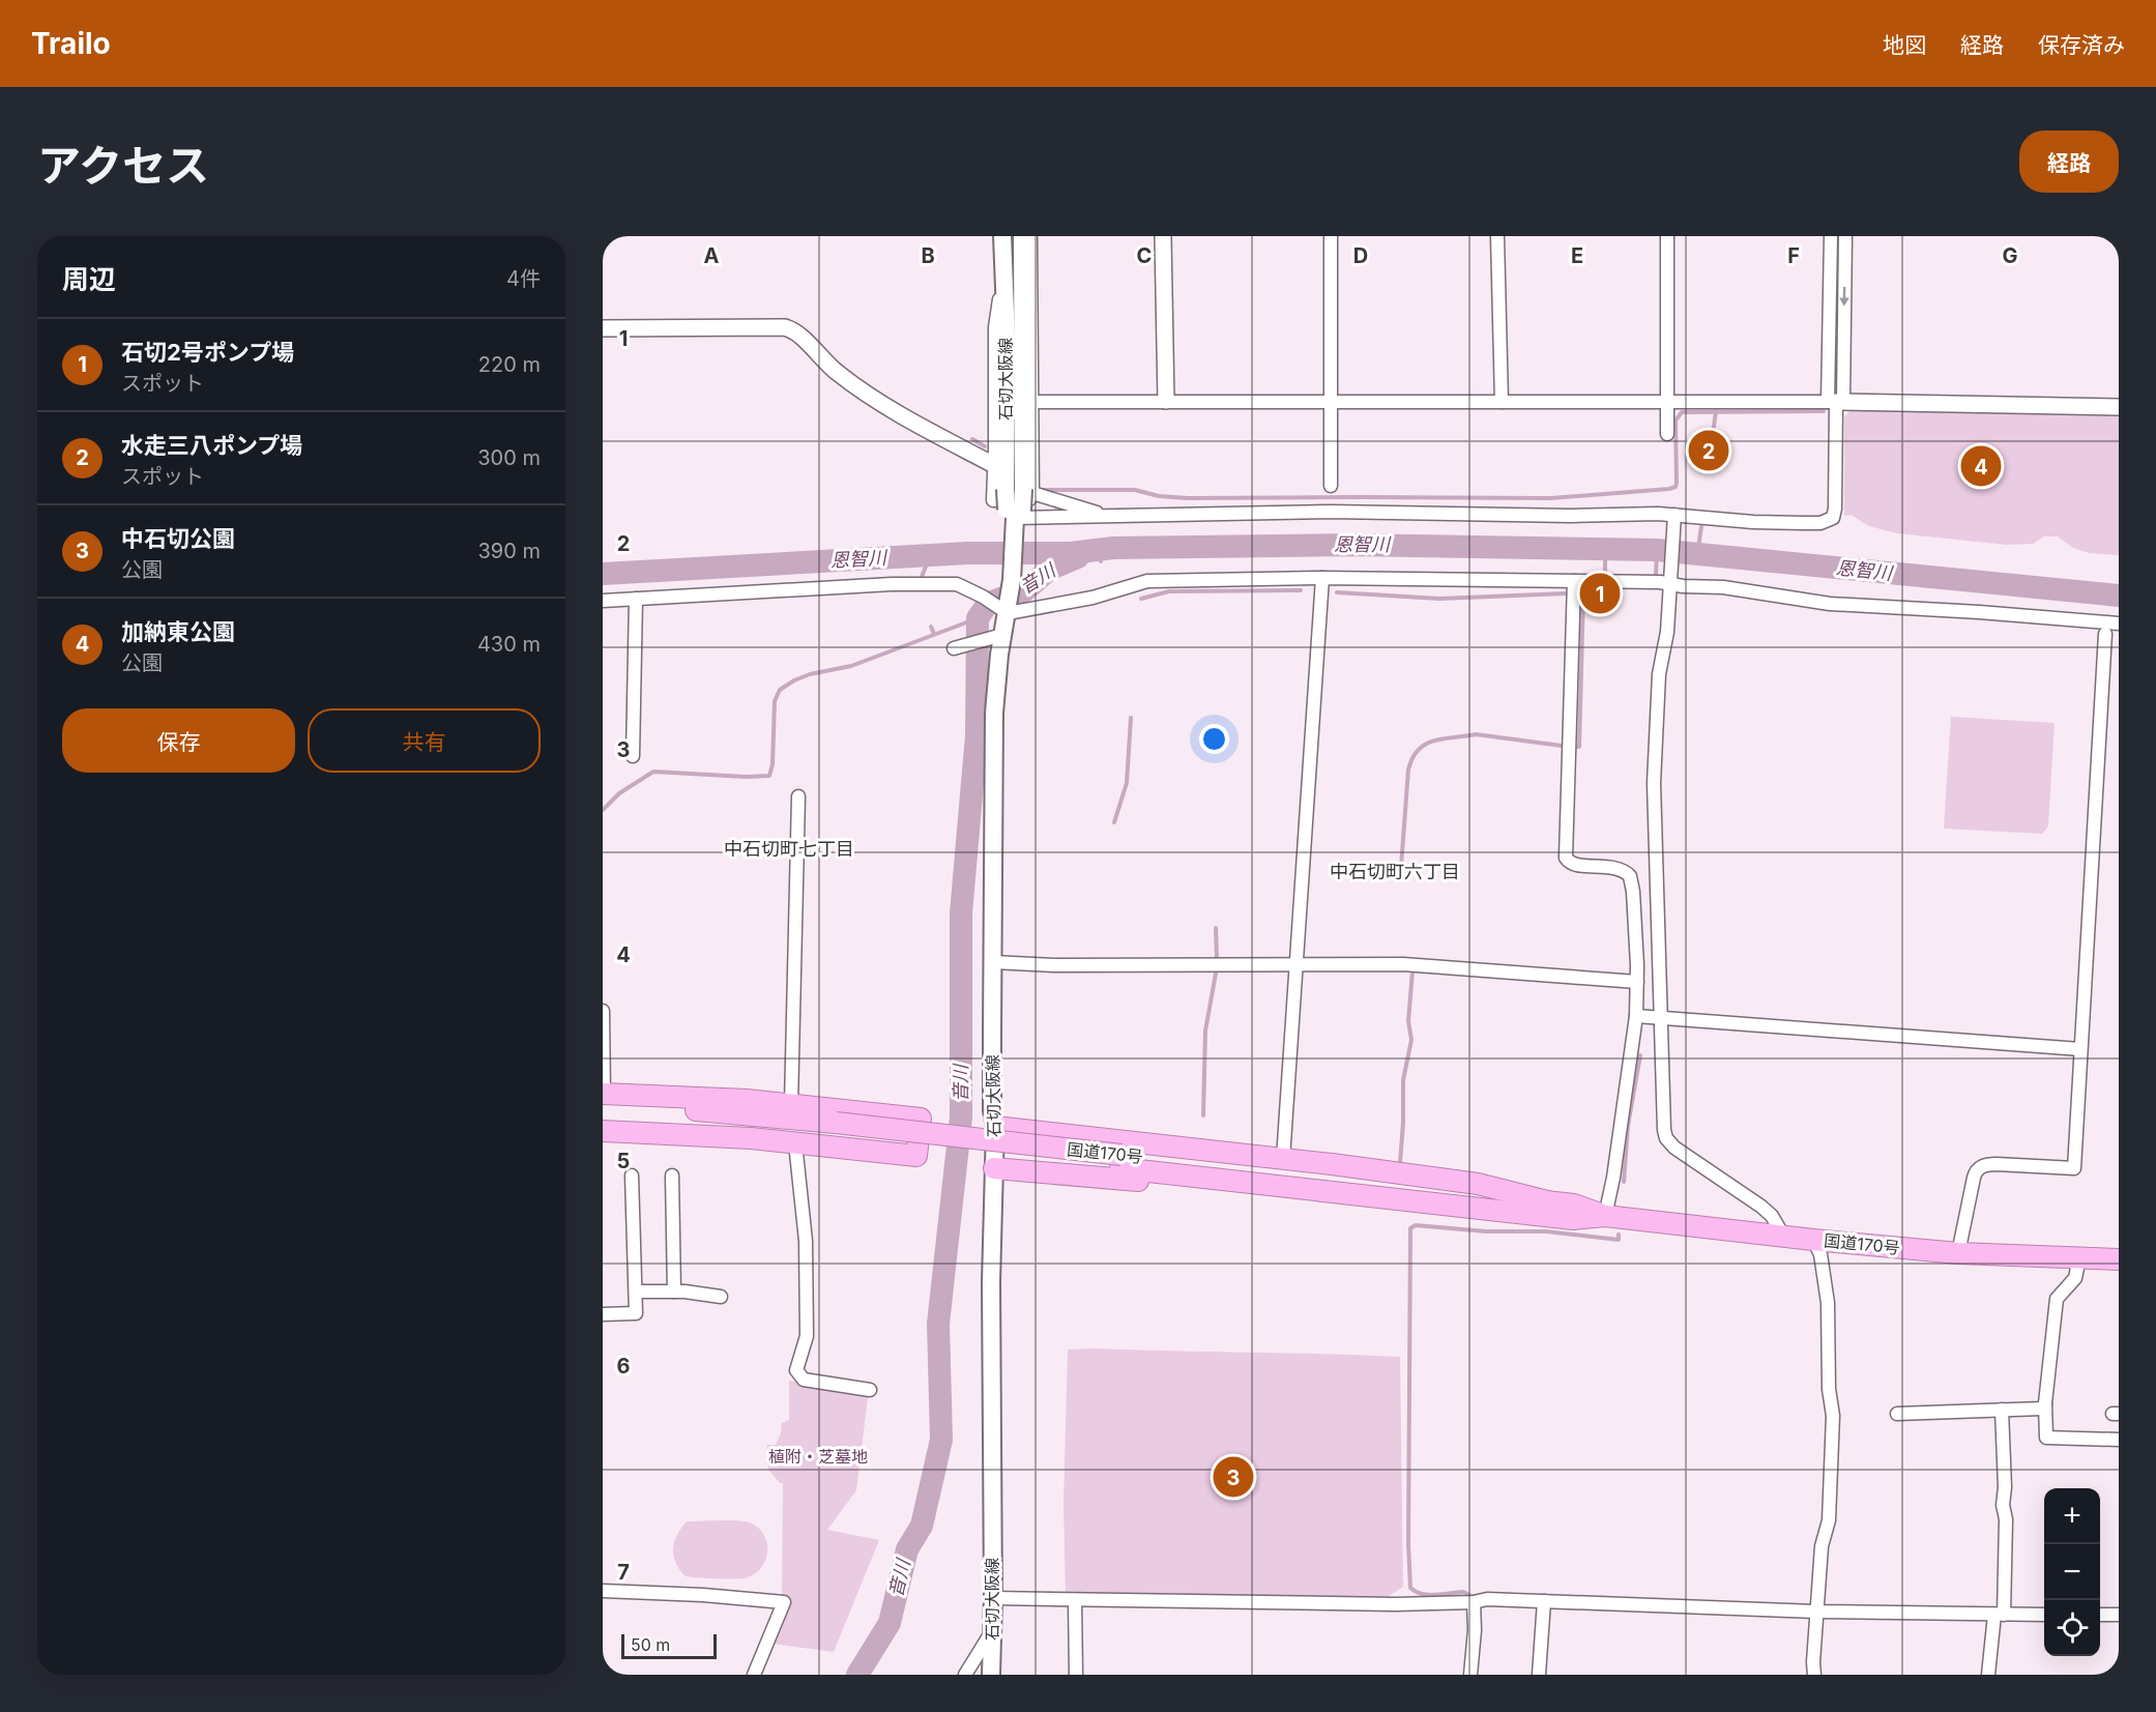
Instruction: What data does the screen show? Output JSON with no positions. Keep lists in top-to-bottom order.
{
  "streets": {
    "highway": ["国道170号"],
    "main road": ["石切大阪線"]
  },
  "districts": ["中石切町七丁目", "中石切町六丁目"],
  "water": ["恩智川", "音川"],
  "parks": ["植附・芝墓地"],
  "scale_bar": "50 m",
  "page": {
    "header": "Trailo",
    "nav": ["地図", "経路", "保存済み"],
    "title": "アクセス",
    "buttons": [
      "経路",
      ["保存", "共有"]
    ],
    "heading": ["周辺", "4件"],
    "list": [
      {
        "mark": "1",
        "name": "石切2号ポンプ場",
        "note": "スポット",
        "value": "220 m"
      },
      {
        "mark": "2",
        "name": "水走三八ポンプ場",
        "note": "スポット",
        "value": "300 m"
      },
      {
        "mark": "3",
        "name": "中石切公園",
        "note": "公園",
        "value": "390 m"
      },
      {
        "mark": "4",
        "name": "加納東公園",
        "note": "公園",
        "value": "430 m"
      }
    ],
    "pins": [
      "2",
      "4",
      "1",
      "3"
    ],
    "map_buttons": ["+", "−"],
    "scale": "50 m"
  },
  "grid": {
    "columns": [
      "A",
      "B",
      "C",
      "D",
      "E",
      "F",
      "G"
    ],
    "rows": [
      "1",
      "2",
      "3",
      "4",
      "5",
      "6",
      "7"
    ]
  }
}
